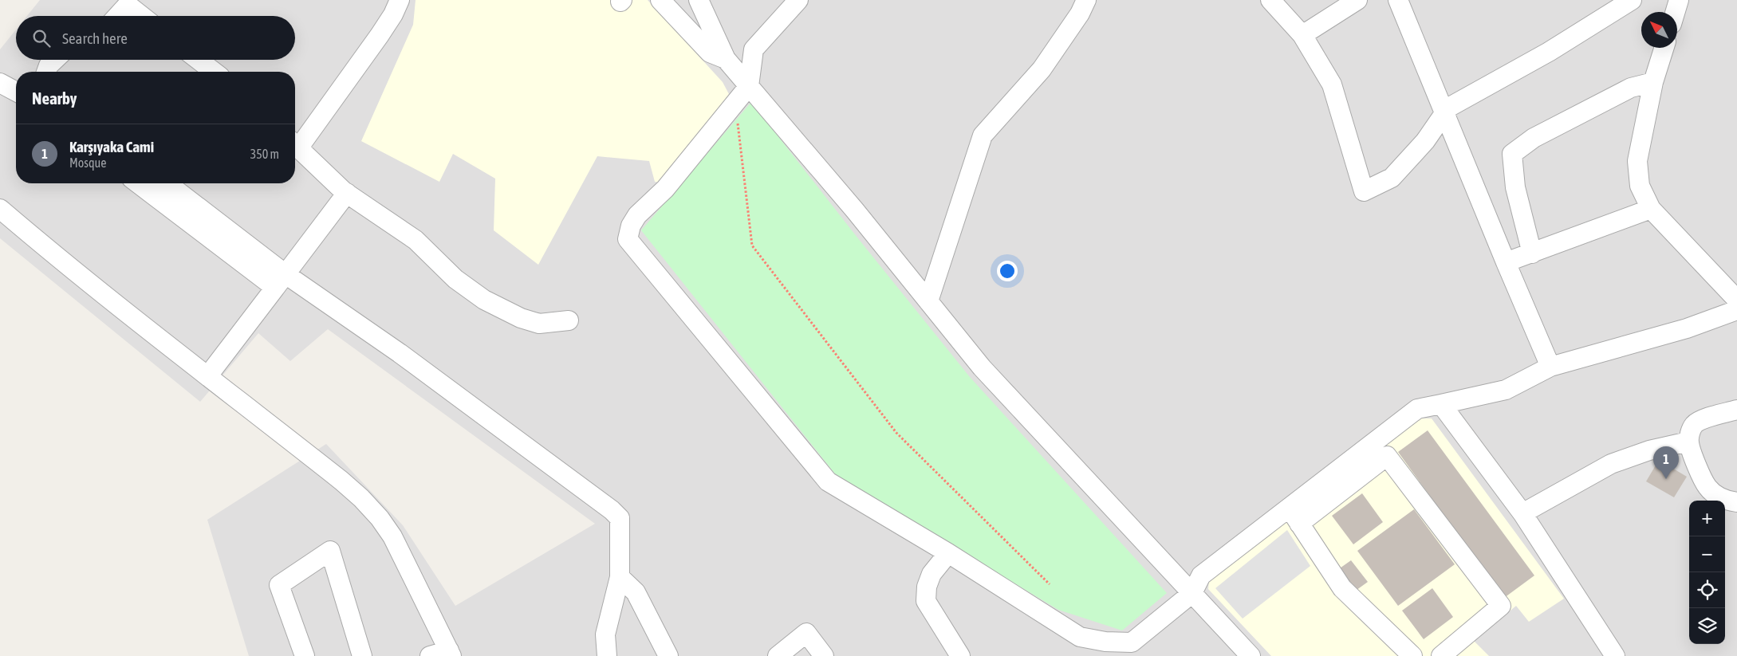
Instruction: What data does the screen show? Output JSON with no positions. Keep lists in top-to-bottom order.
{
  "north": "top left",
  "page": {
    "search": "Search here",
    "heading": "Nearby",
    "list": [
      {
        "mark": "1",
        "name": "Karşıyaka Cami",
        "note": "Mosque",
        "value": "350 m"
      }
    ],
    "pins": "1",
    "map_buttons": ["+", "−"]
  }
}
